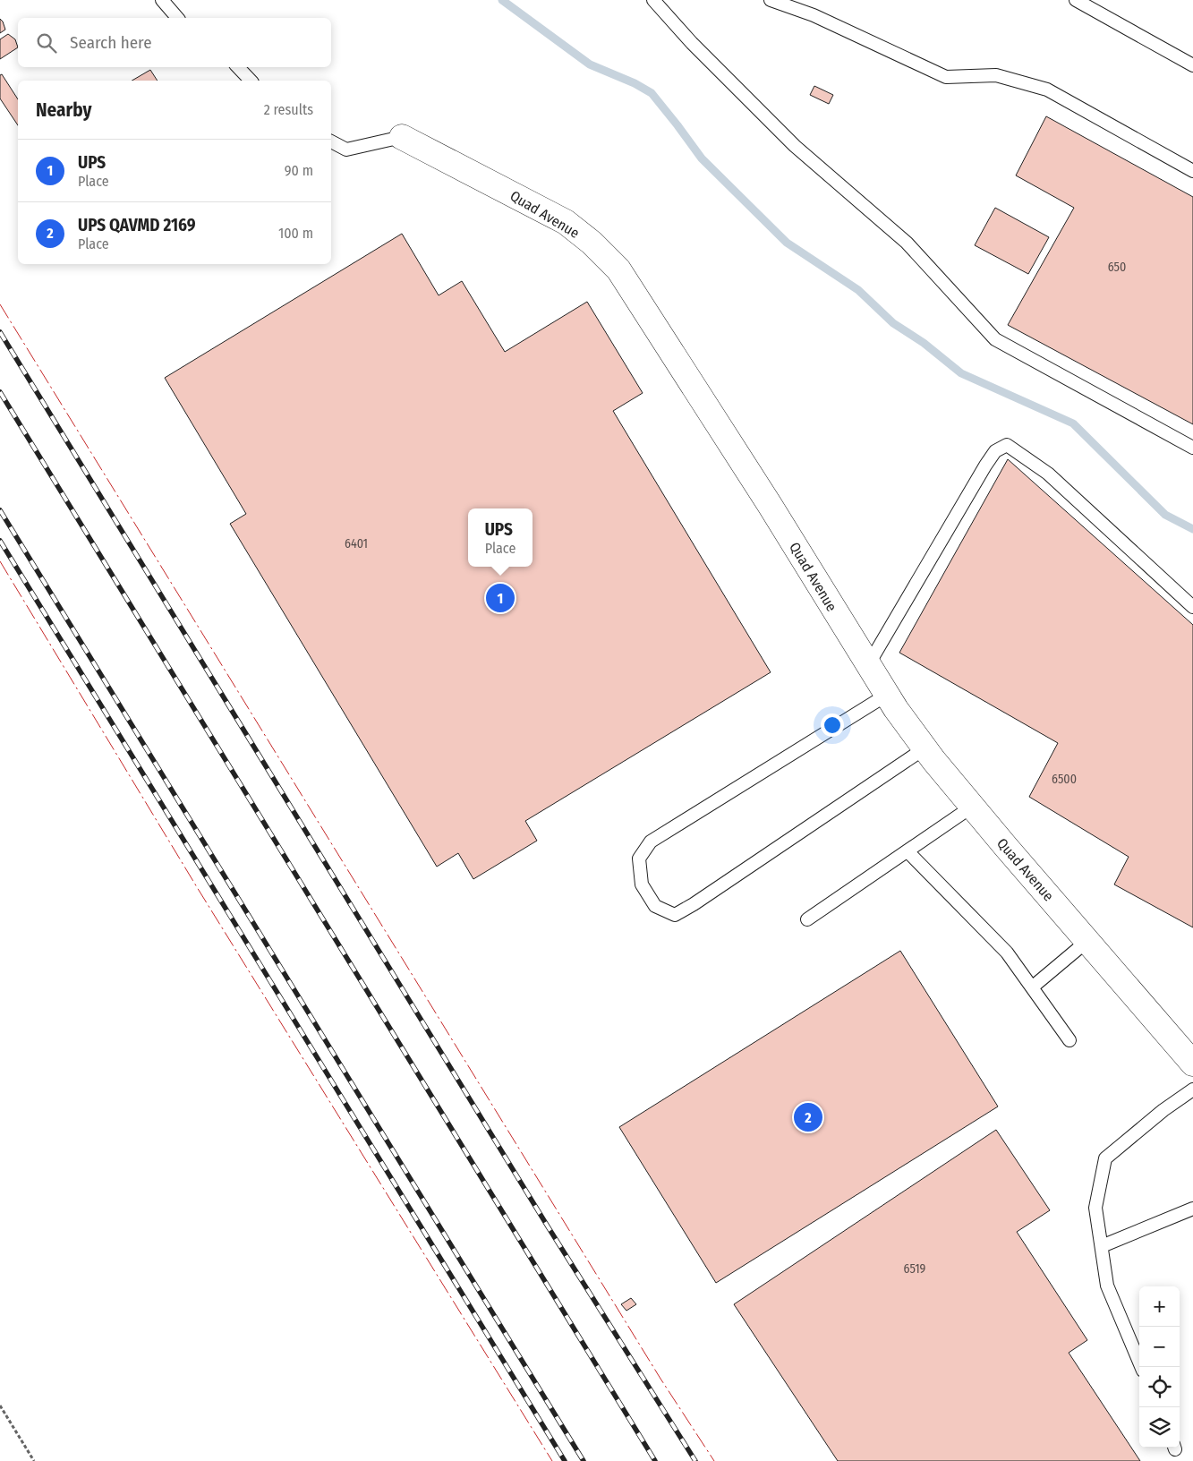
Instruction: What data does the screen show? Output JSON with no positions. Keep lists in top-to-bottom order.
{
  "streets": {
    "street": ["Quad Avenue"]
  },
  "house_numbers": [
    "650",
    "6401",
    "6500",
    "6519"
  ],
  "page": {
    "search": "Search here",
    "heading": ["Nearby", "2 results"],
    "list": [
      {
        "mark": "1",
        "name": "UPS",
        "note": "Place",
        "value": "90 m"
      },
      {
        "mark": "2",
        "name": "UPS QAVMD 2169",
        "note": "Place",
        "value": "100 m"
      }
    ],
    "popup": ["UPS", "Place"],
    "pins": ["1", "2"],
    "map_buttons": ["+", "−"]
  }
}
